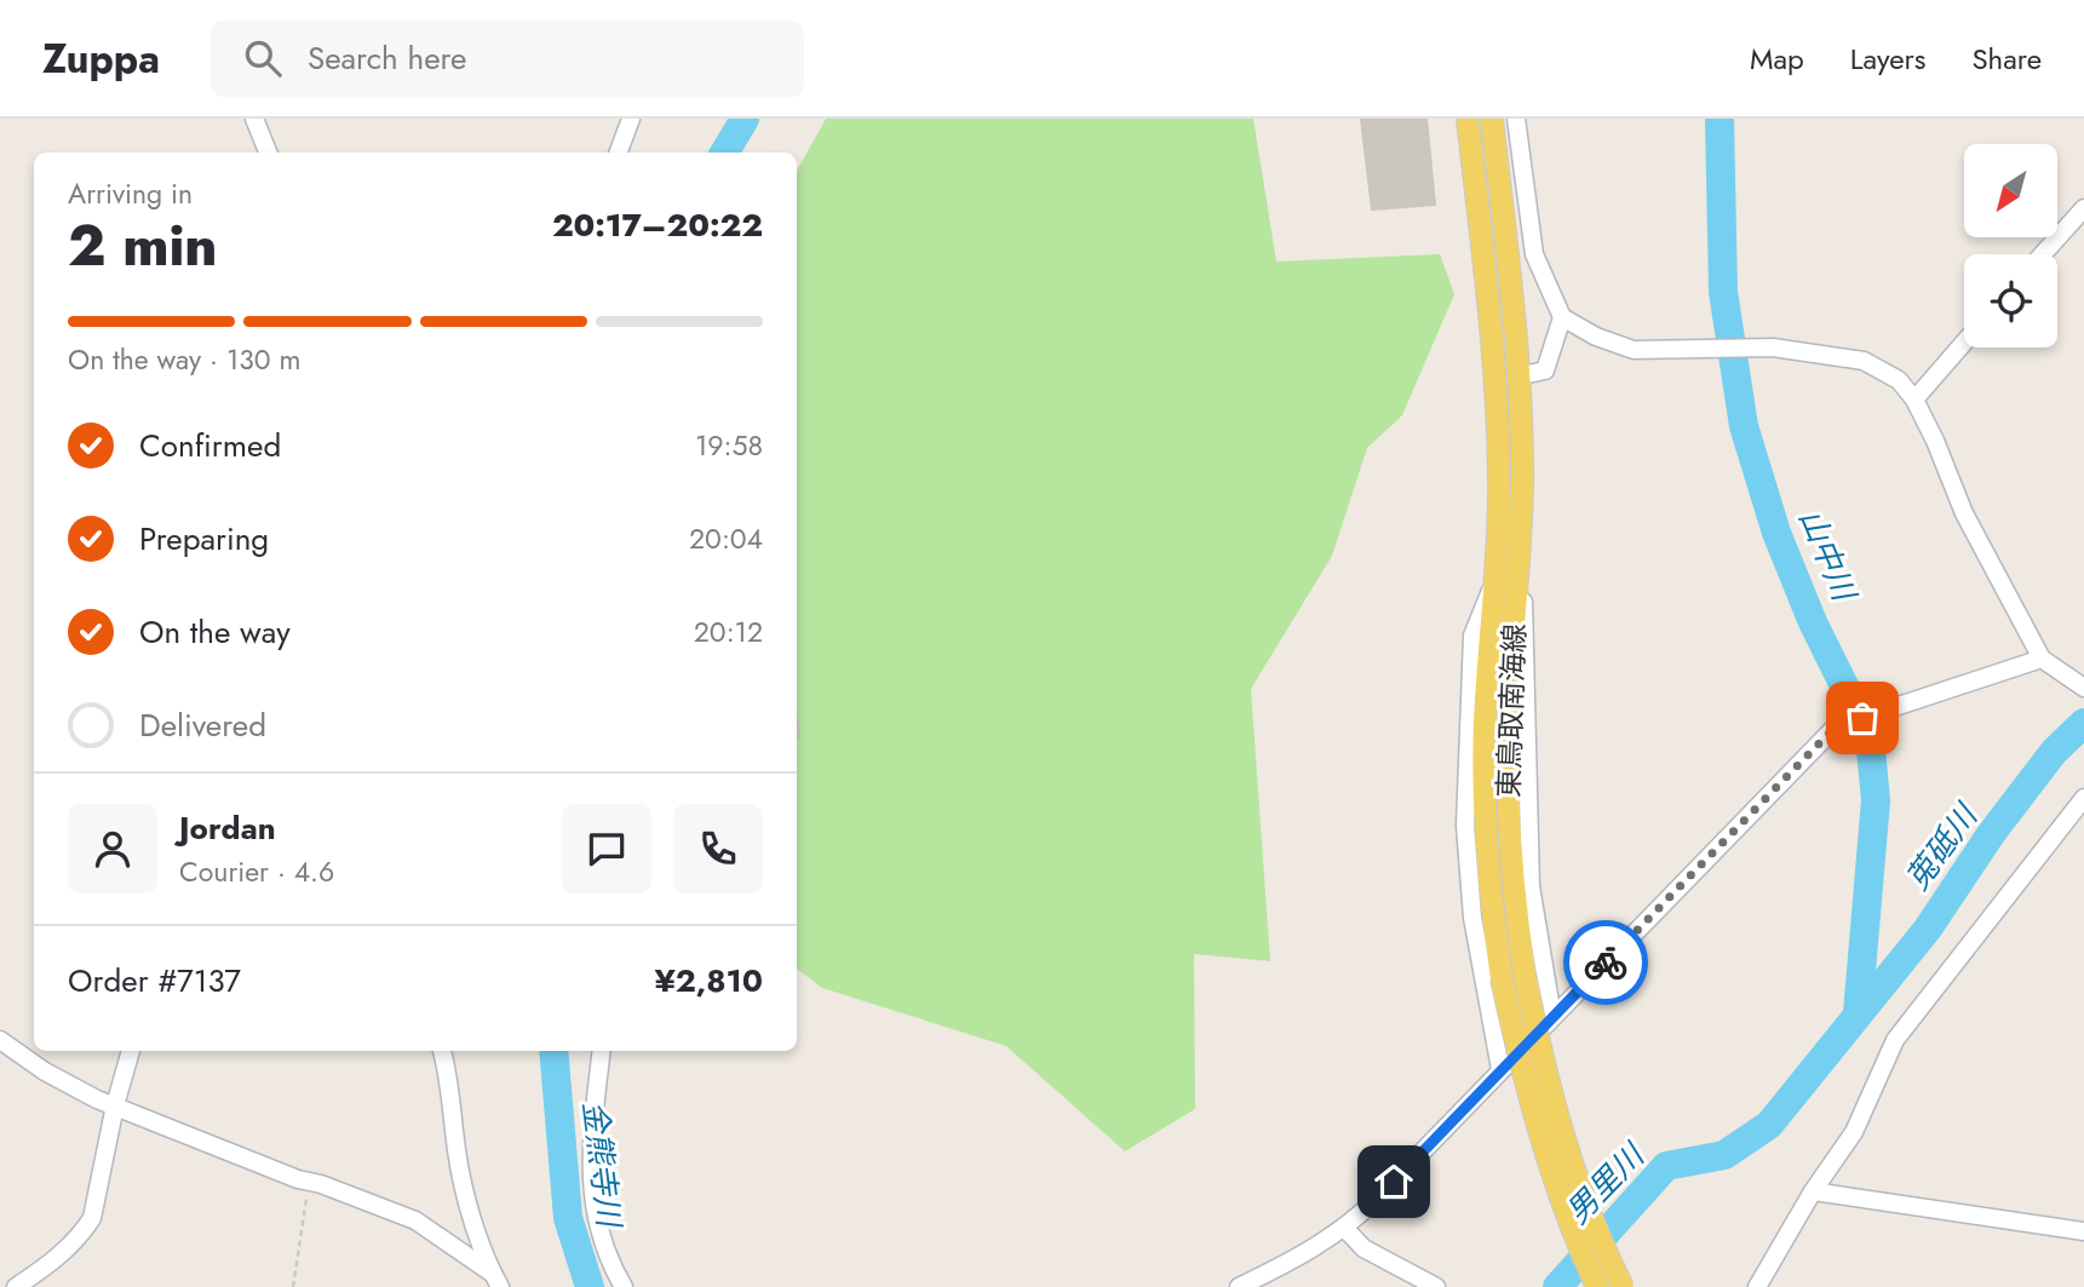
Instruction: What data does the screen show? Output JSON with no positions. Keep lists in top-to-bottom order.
{
  "streets": {
    "main road": ["東鳥取南海線"]
  },
  "water": [
    "山中川",
    "莵砥川",
    "金熊寺川",
    "男里川"
  ],
  "north": "bottom left",
  "page": {
    "header": "Zuppa",
    "search": "Search here",
    "nav": ["Map", "Layers", "Share"],
    "heading": ["2 min", "Arriving in", "20:17–20:22"],
    "panel": [
      "Jordan",
      "Courier · 4.6",
      "Order #7137",
      "¥2,810"
    ],
    "bar": "On the way · 130 m",
    "list": [
      ["Confirmed", "19:58"],
      ["Preparing", "20:04"],
      ["On the way", "20:12"],
      "Delivered"
    ]
  }
}
